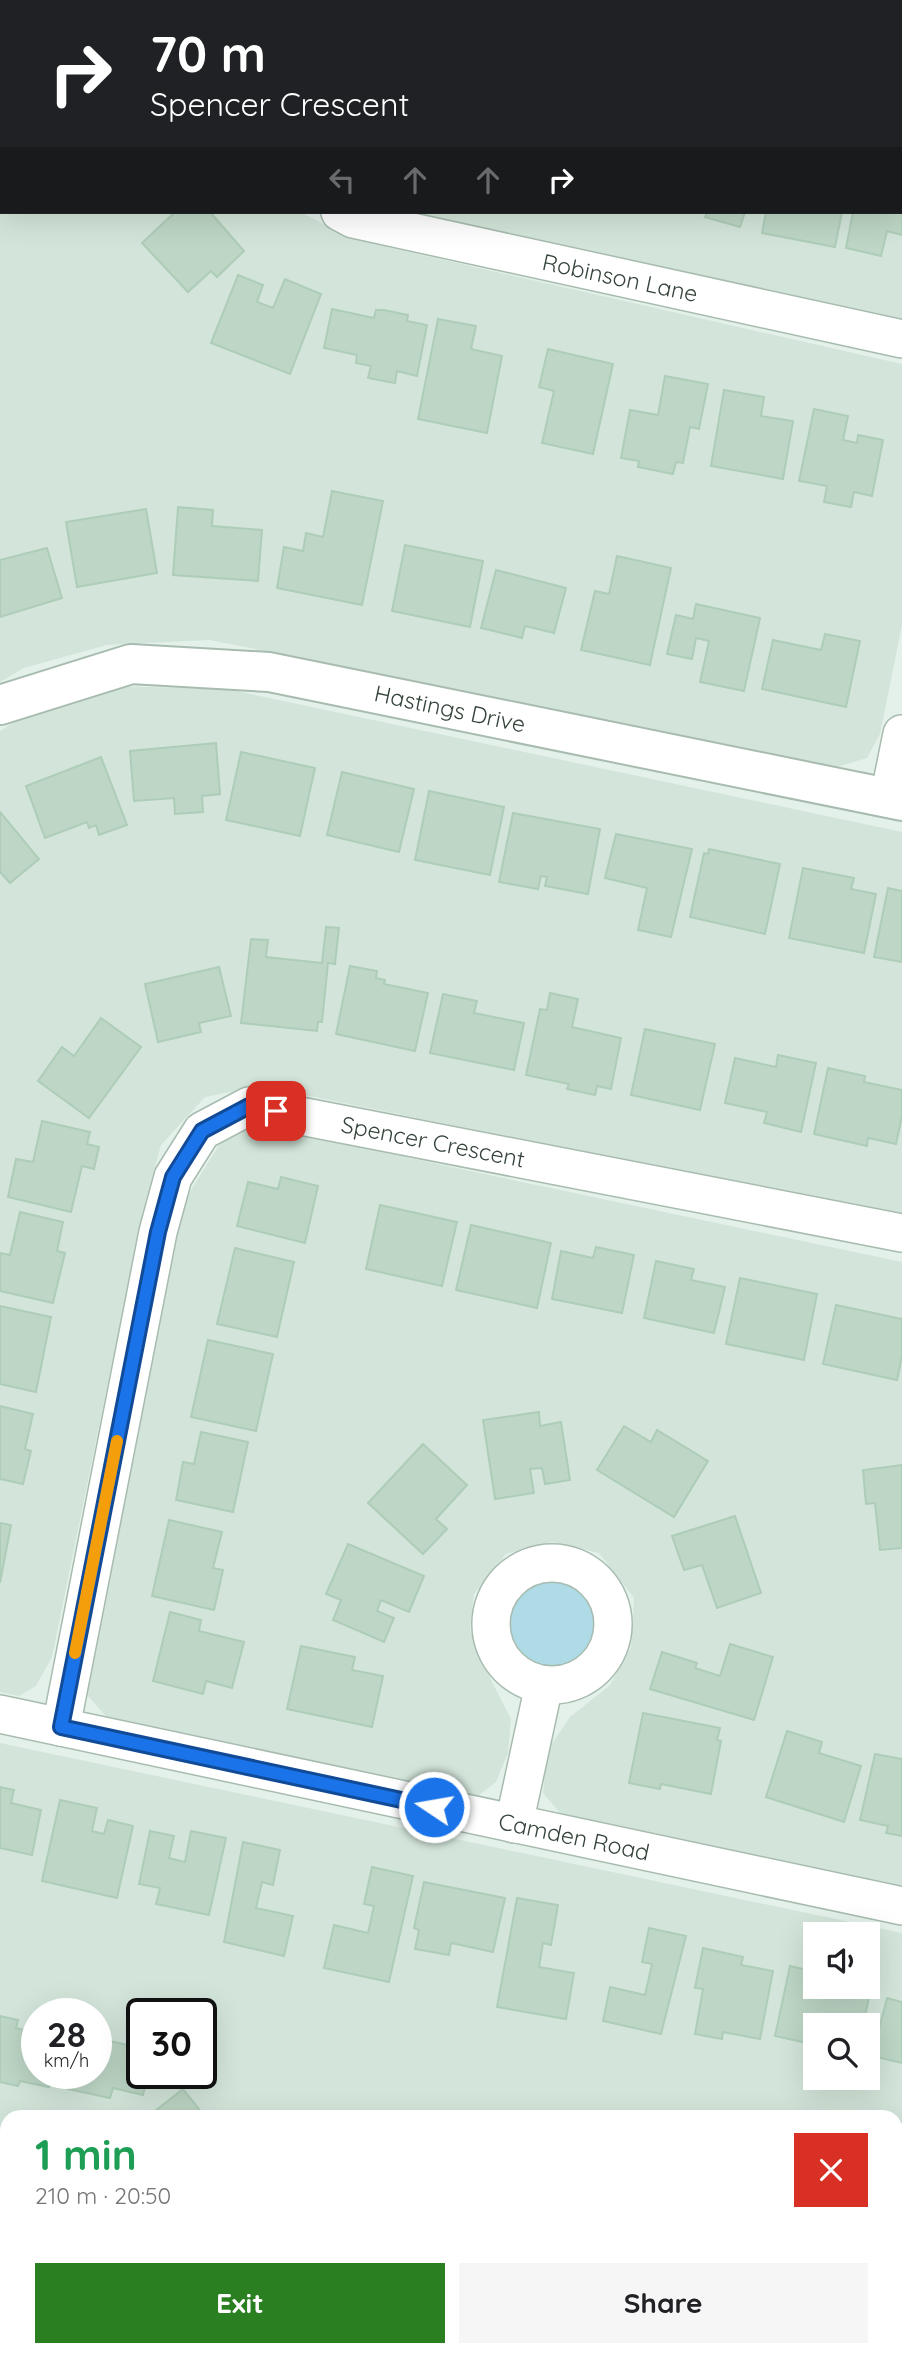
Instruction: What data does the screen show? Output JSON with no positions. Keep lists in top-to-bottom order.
{
  "streets": {
    "street": [
      "Robinson Lane",
      "Hastings Drive",
      "Spencer Crescent",
      "Camden Road"
    ]
  },
  "crossings": [
    ["Spencer Crescent", "Camden Road"]
  ],
  "page": {
    "turn": ["70 m", "Spencer Crescent"],
    "speed": "28 km/h",
    "limit": "30",
    "heading": ["1 min", "210 m · 20:50"],
    "buttons": ["Exit", "Share"]
  }
}
